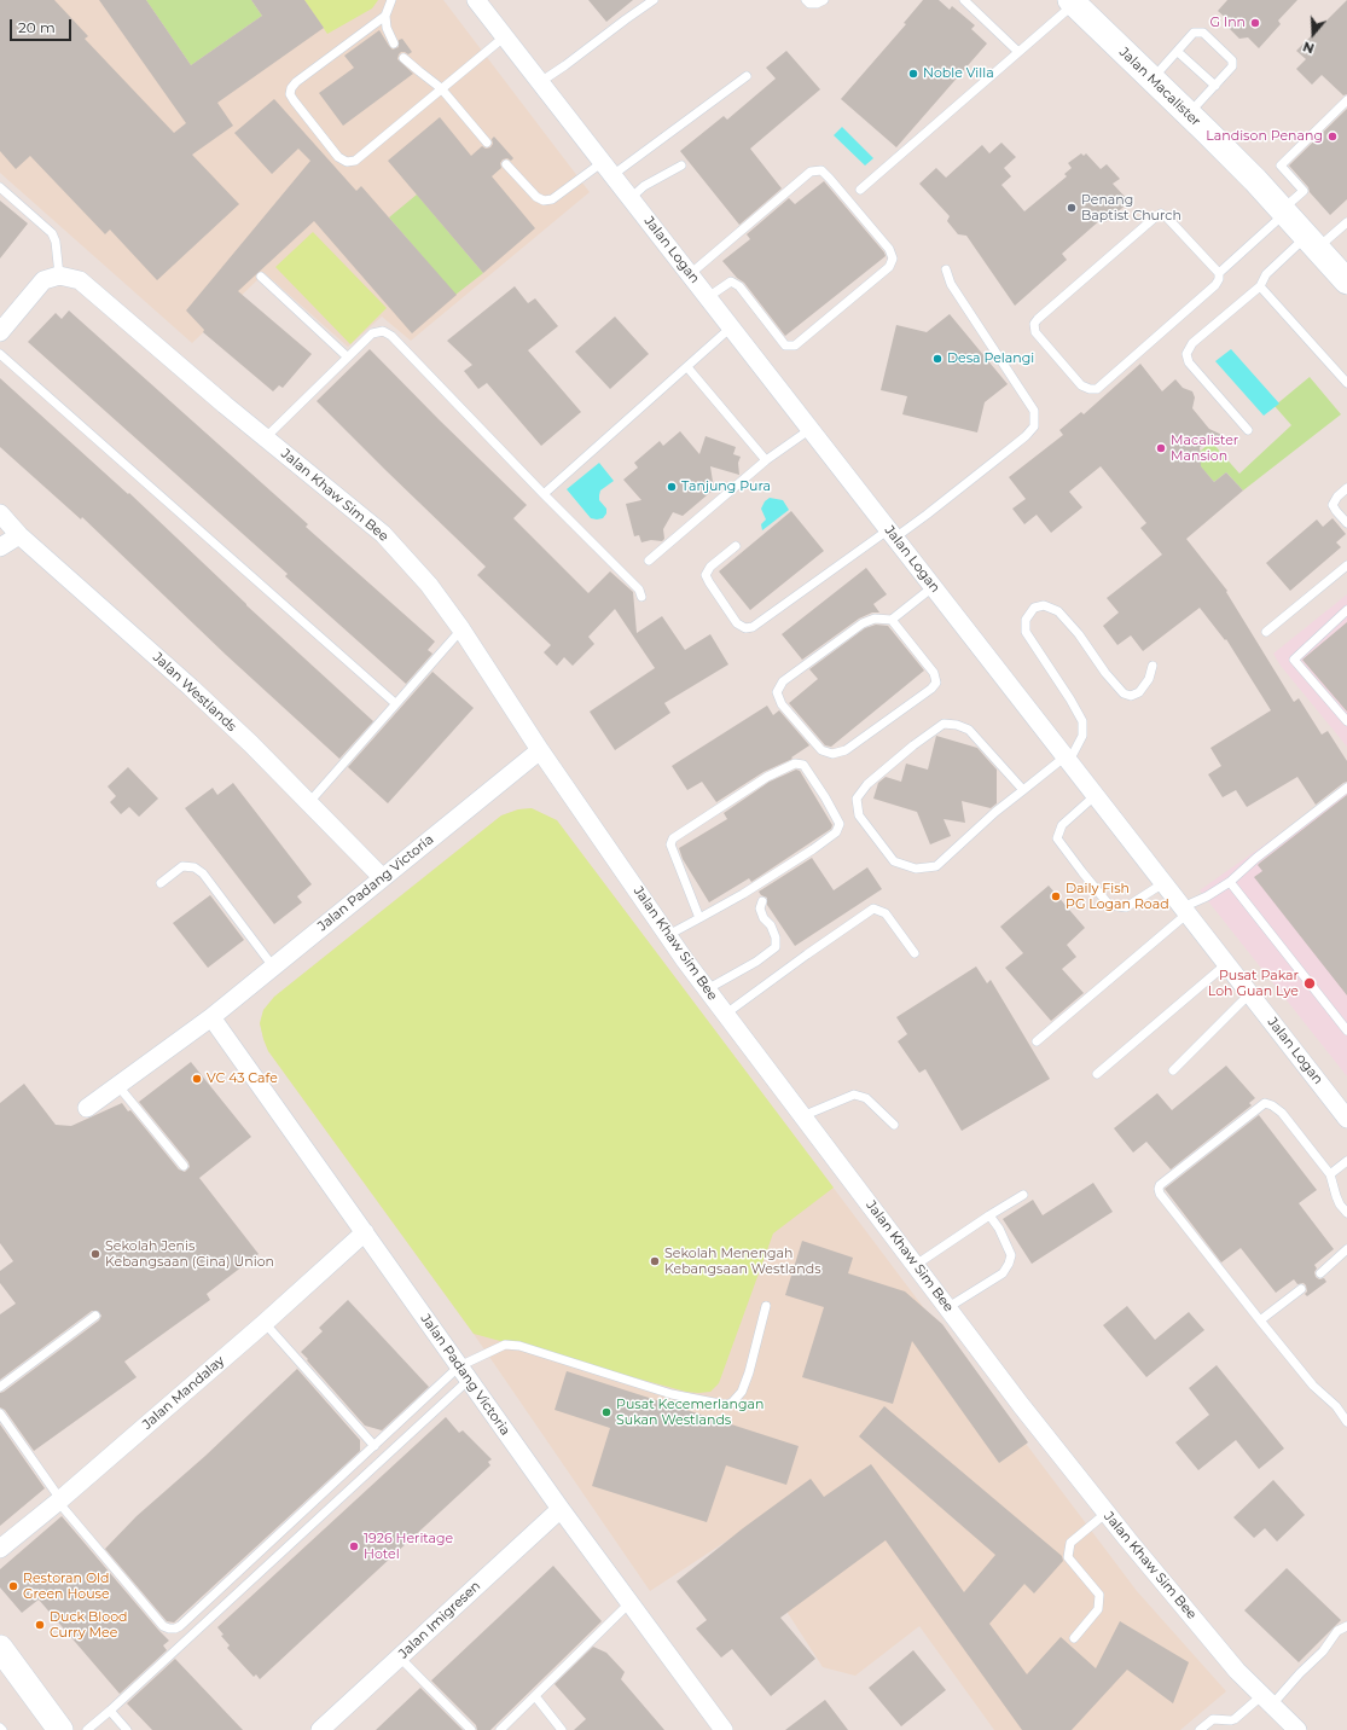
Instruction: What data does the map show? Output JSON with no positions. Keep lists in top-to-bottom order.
{
  "streets": {
    "main road": ["Jalan Macalister"],
    "street": [
      "Jalan Logan",
      "Jalan Khaw Sim Bee",
      "Jalan Westlands",
      "Jalan Padang Victoria",
      "Jalan Mandalay",
      "Jalan Imigresen"
    ]
  },
  "crossings": [
    ["Jalan Khaw Sim Bee", "Jalan Padang Victoria"],
    ["Jalan Westlands", "Jalan Padang Victoria"],
    ["Jalan Padang Victoria", "Jalan Mandalay"],
    ["Jalan Padang Victoria", "Jalan Imigresen"]
  ],
  "places": [
    "G Inn",
    "Noble Villa",
    "Landison Penang",
    "Penang Baptist Church",
    "Desa Pelangi",
    "Macalister Mansion",
    "Tanjung Pura",
    "Daily Fish PG Logan Road",
    "Pusat Pakar Loh Guan Lye",
    "VC 43 Cafe",
    "Sekolah Jenis Kebangsaan (Cina) Union",
    "Sekolah Menengah Kebangsaan Westlands",
    "Pusat Kecemerlangan Sukan Westlands",
    "1926 Heritage Hotel",
    "Restoran Old Green House",
    "Duck Blood Curry Mee"
  ],
  "scale_bar": "20 m",
  "north": "bottom"
}
